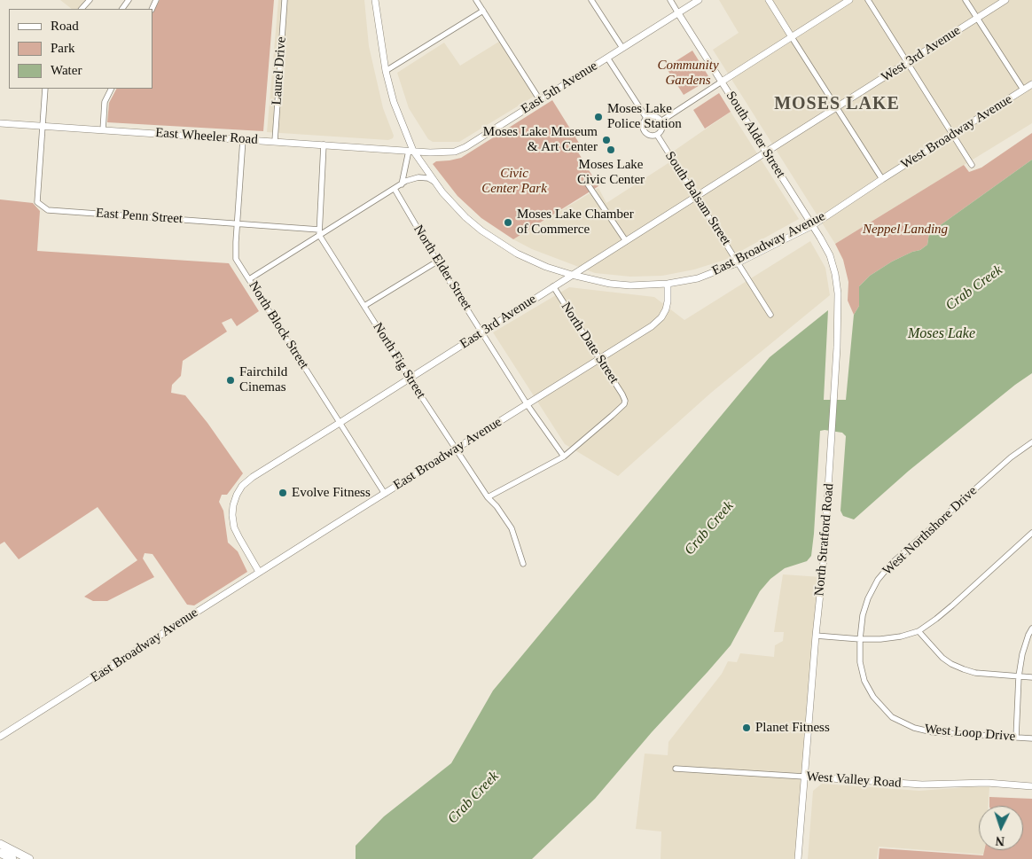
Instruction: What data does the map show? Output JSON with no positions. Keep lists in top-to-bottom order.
{
  "streets": {
    "main road": [
      "West 3rd Avenue",
      "East 5th Avenue",
      "West Broadway Avenue",
      "South Alder Street",
      "East Wheeler Road",
      "East Broadway Avenue",
      "East 3rd Avenue",
      "North Stratford Road",
      "West Valley Road"
    ],
    "street": [
      "Laurel Drive",
      "South Balsam Street",
      "East Penn Street",
      "North Elder Street",
      "North Block Street",
      "North Date Street",
      "North Fig Street",
      "West Northshore Drive",
      "West Loop Drive"
    ]
  },
  "crossings": [
    ["West 3rd Avenue", "East 3rd Avenue"],
    ["Laurel Drive", "East Wheeler Road"],
    ["East 5th Avenue", "South Alder Street"],
    ["East 5th Avenue", "East Wheeler Road"],
    ["East 5th Avenue", "South Balsam Street"],
    ["West Broadway Avenue", "East Broadway Avenue"],
    ["South Alder Street", "East Broadway Avenue"],
    ["South Alder Street", "East 3rd Avenue"],
    ["South Alder Street", "North Stratford Road"],
    ["East Wheeler Road", "East Penn Street"],
    ["East Wheeler Road", "North Block Street"],
    ["South Balsam Street", "East Broadway Avenue"],
    ["South Balsam Street", "East 3rd Avenue"],
    ["East Penn Street", "North Block Street"],
    ["East Penn Street", "North Fig Street"],
    ["East Broadway Avenue", "North Elder Street"],
    ["East Broadway Avenue", "East 3rd Avenue"],
    ["East Broadway Avenue", "North Block Street"],
    ["East Broadway Avenue", "North Date Street"],
    ["East Broadway Avenue", "North Fig Street"],
    ["East Broadway Avenue", "North Stratford Road"],
    ["North Elder Street", "East 3rd Avenue"],
    ["North Elder Street", "North Date Street"],
    ["East 3rd Avenue", "North Block Street"],
    ["East 3rd Avenue", "North Date Street"],
    ["East 3rd Avenue", "North Fig Street"],
    ["West Northshore Drive", "West Loop Drive"],
    ["North Stratford Road", "West Valley Road"]
  ],
  "districts": ["MOSES LAKE"],
  "water": ["Crab Creek", "Moses Lake"],
  "parks": ["Community Gardens", "Civic Center Park", "Neppel Landing"],
  "places": [
    "Moses Lake Police Station",
    "Moses Lake Museum & Art Center",
    "Moses Lake Civic Center",
    "Moses Lake Chamber of Commerce",
    "Fairchild Cinemas",
    "Evolve Fitness",
    "Planet Fitness"
  ],
  "legend": ["Road", "Park", "Water"],
  "north": "bottom"
}
